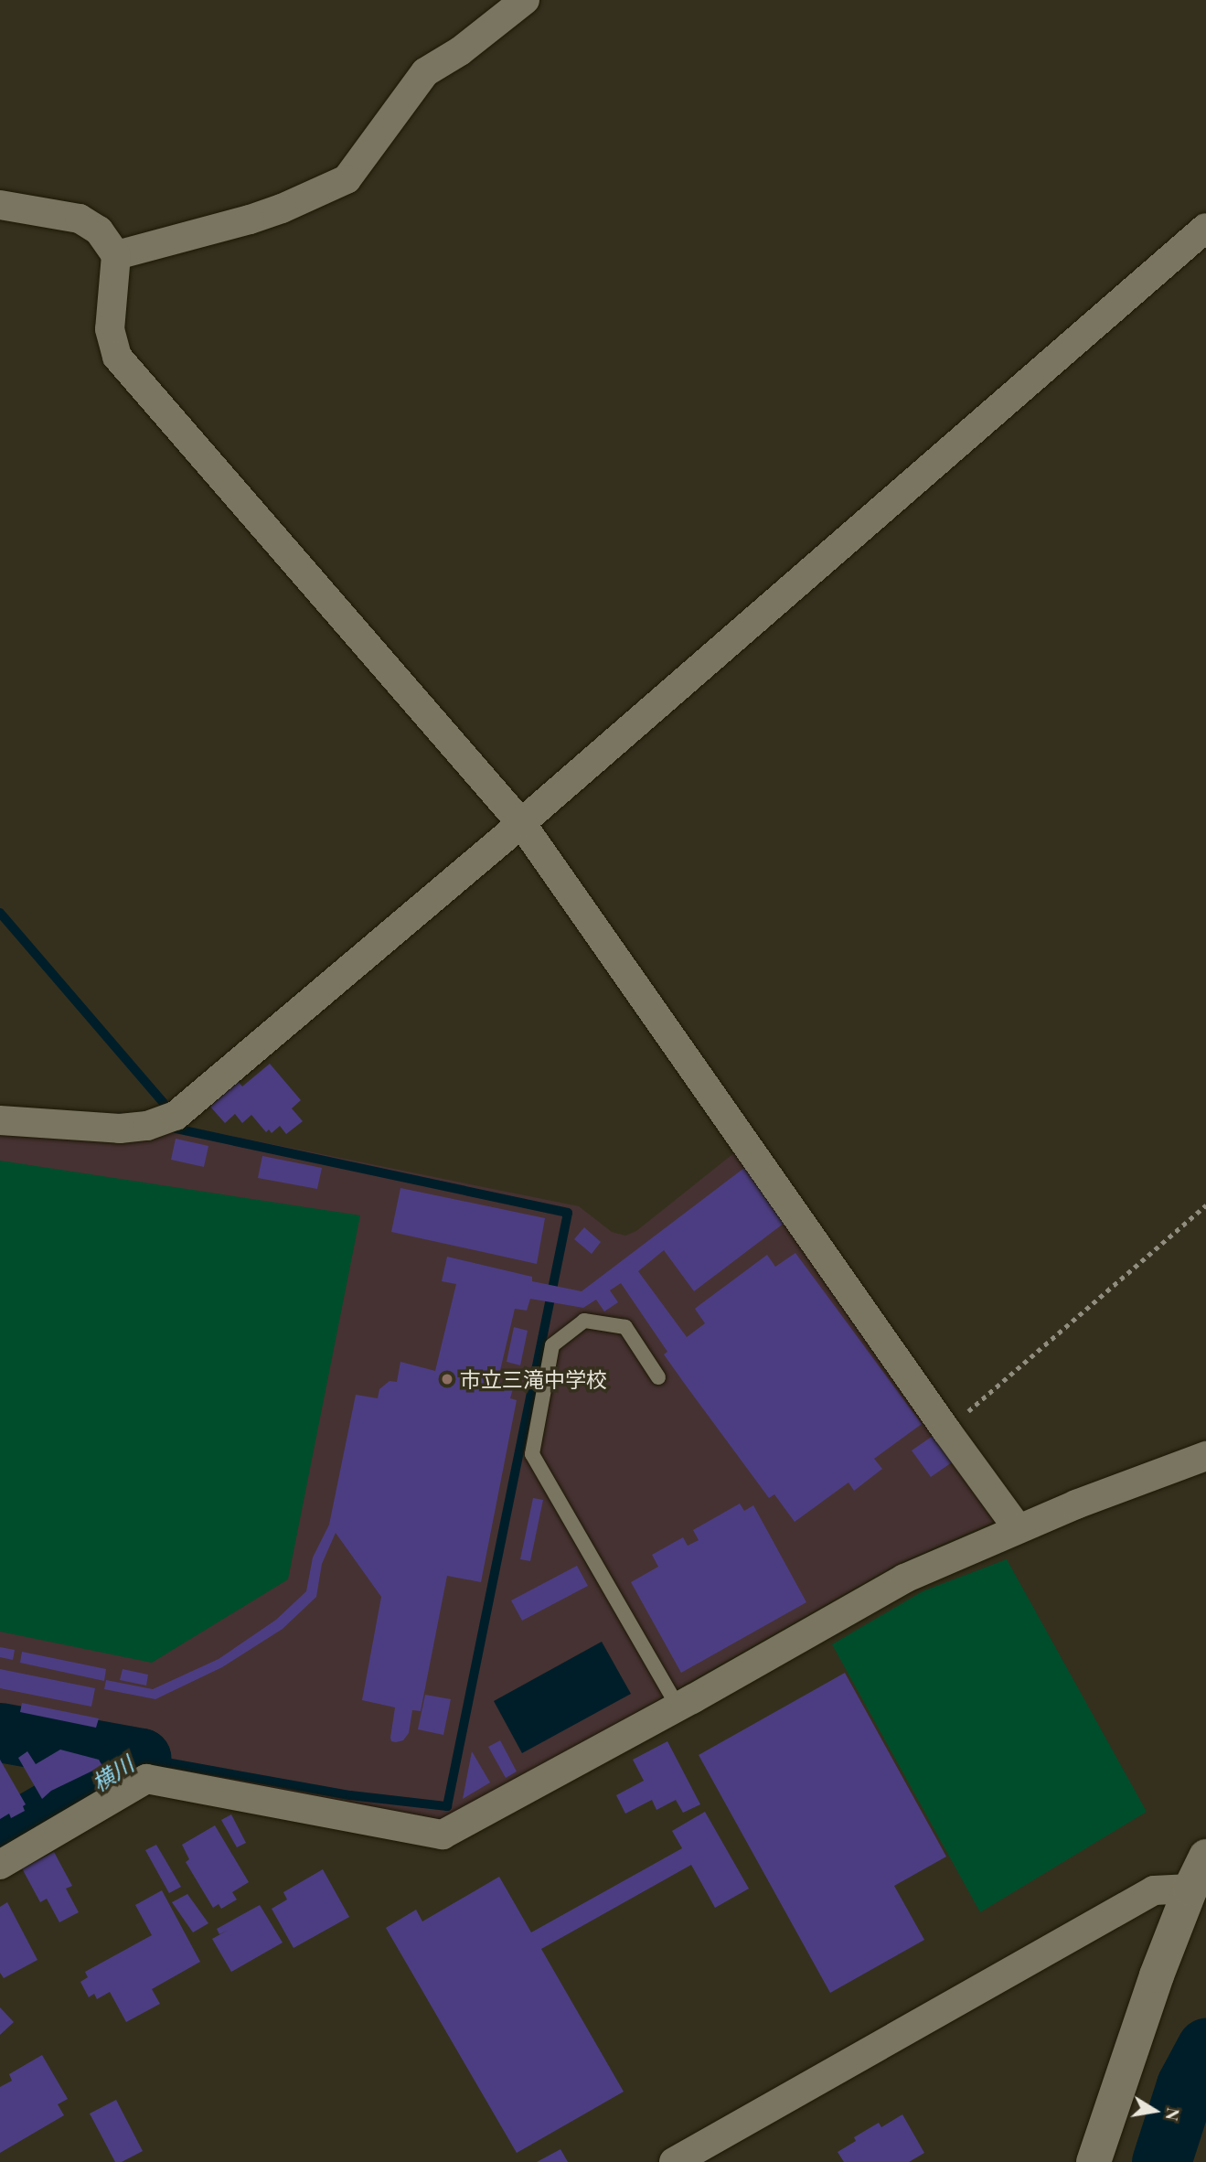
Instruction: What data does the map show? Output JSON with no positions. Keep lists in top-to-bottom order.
{
  "water": ["横川"],
  "places": ["市立三滝中学校"],
  "north": "right"
}
